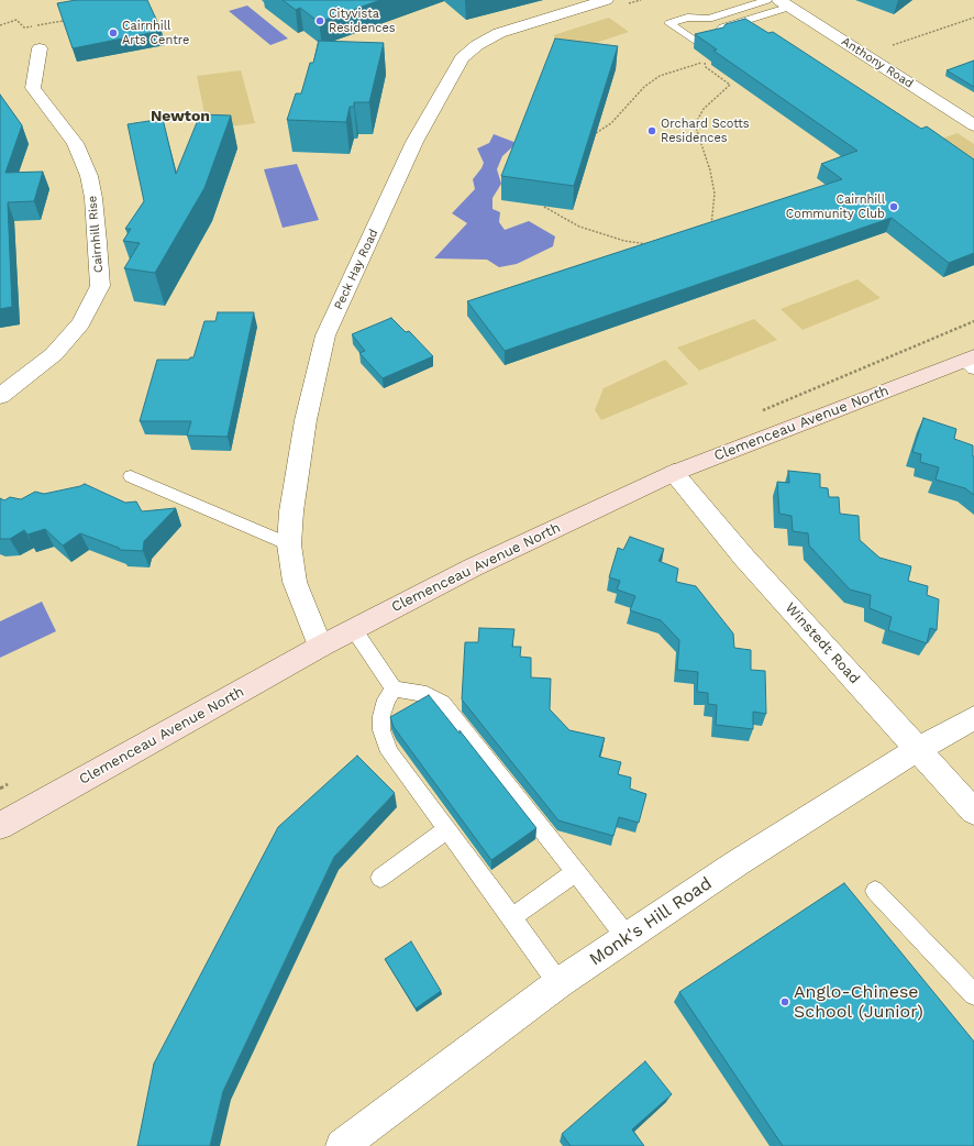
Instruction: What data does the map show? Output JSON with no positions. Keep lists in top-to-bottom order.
{
  "streets": {
    "main road": ["Clemenceau Avenue North"],
    "street": [
      "Anthony Road",
      "Cairnhill Rise",
      "Peck Hay Road",
      "Winstedt Road",
      "Monk's Hill Road"
    ]
  },
  "crossings": [
    ["Peck Hay Road", "Clemenceau Avenue North"],
    ["Clemenceau Avenue North", "Winstedt Road"],
    ["Winstedt Road", "Monk's Hill Road"]
  ],
  "districts": ["Newton"],
  "places": [
    "Cityvista Residences",
    "Cairnhill Arts Centre",
    "Orchard Scotts Residences",
    "Cairnhill Community Club",
    "Anglo-Chinese School (Junior)"
  ]
}
